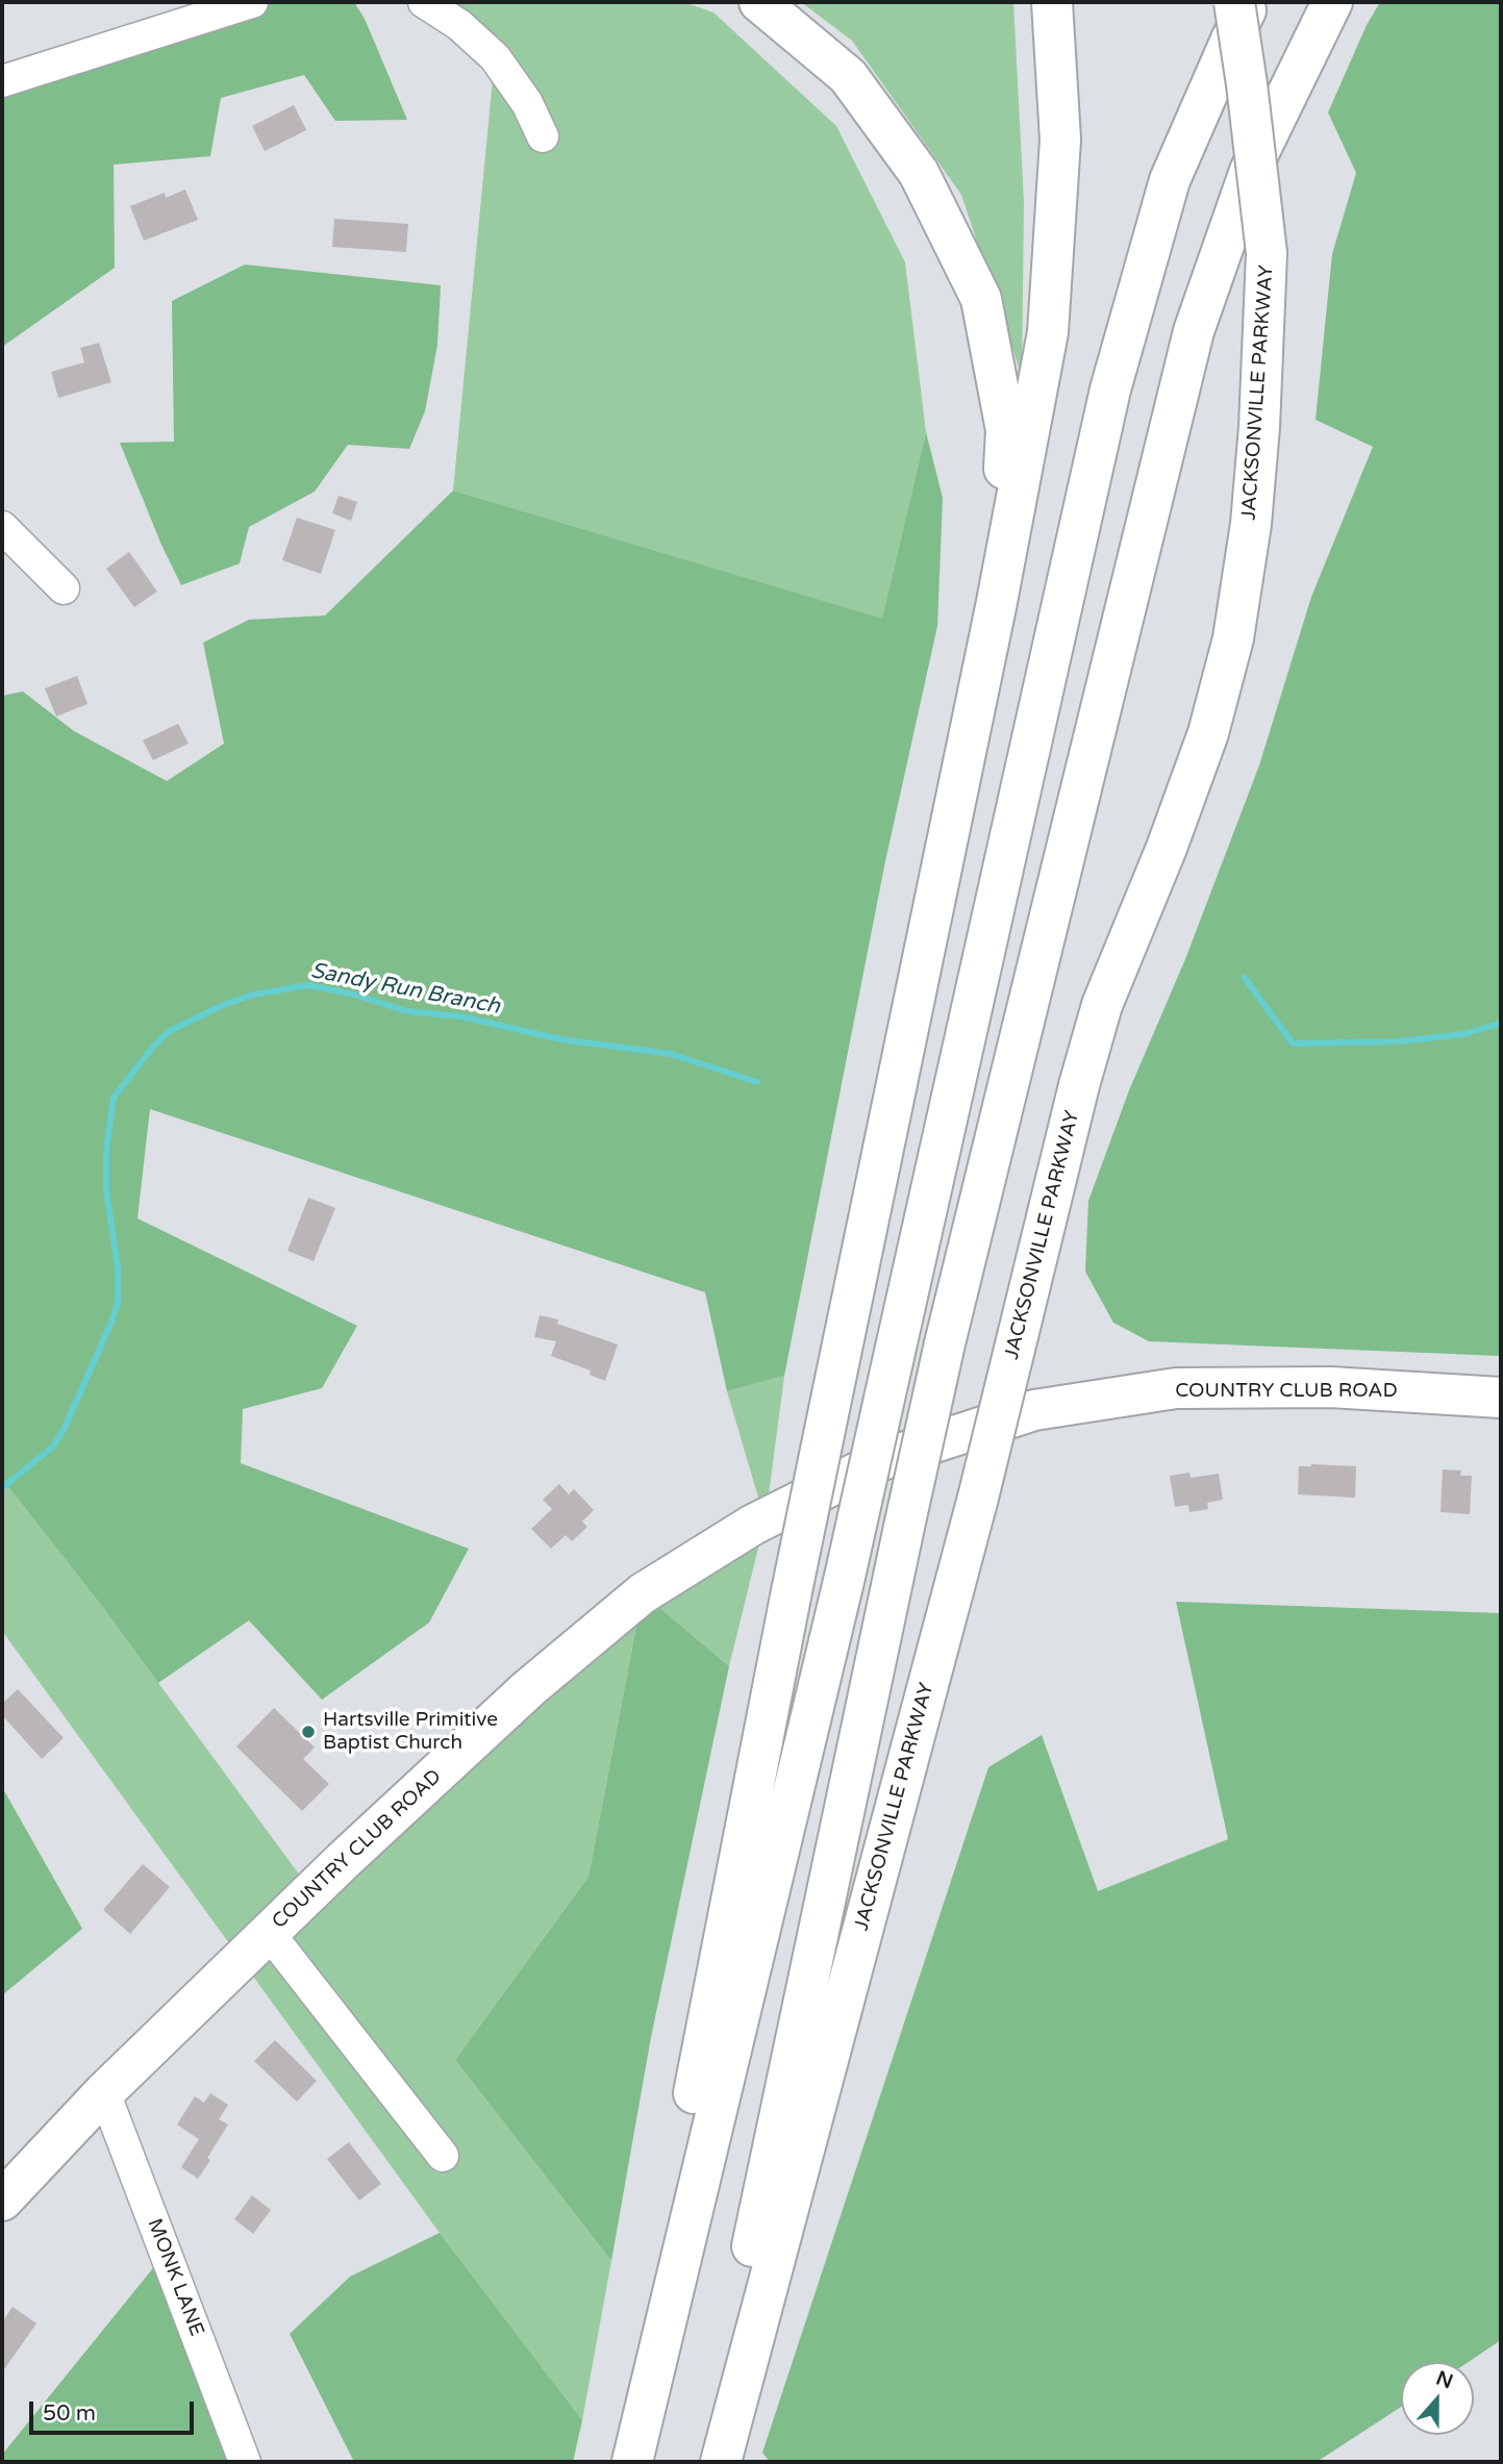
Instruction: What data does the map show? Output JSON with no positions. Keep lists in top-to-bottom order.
{
  "streets": {
    "main road": ["JACKSONVILLE PARKWAY", "COUNTRY CLUB ROAD"],
    "street": ["MONK LANE"]
  },
  "crossings": [
    ["COUNTRY CLUB ROAD", "MONK LANE"]
  ],
  "water": ["Sandy Run Branch"],
  "places": ["Hartsville Primitive Baptist Church"],
  "scale_bar": "50 m",
  "north": "top"
}
